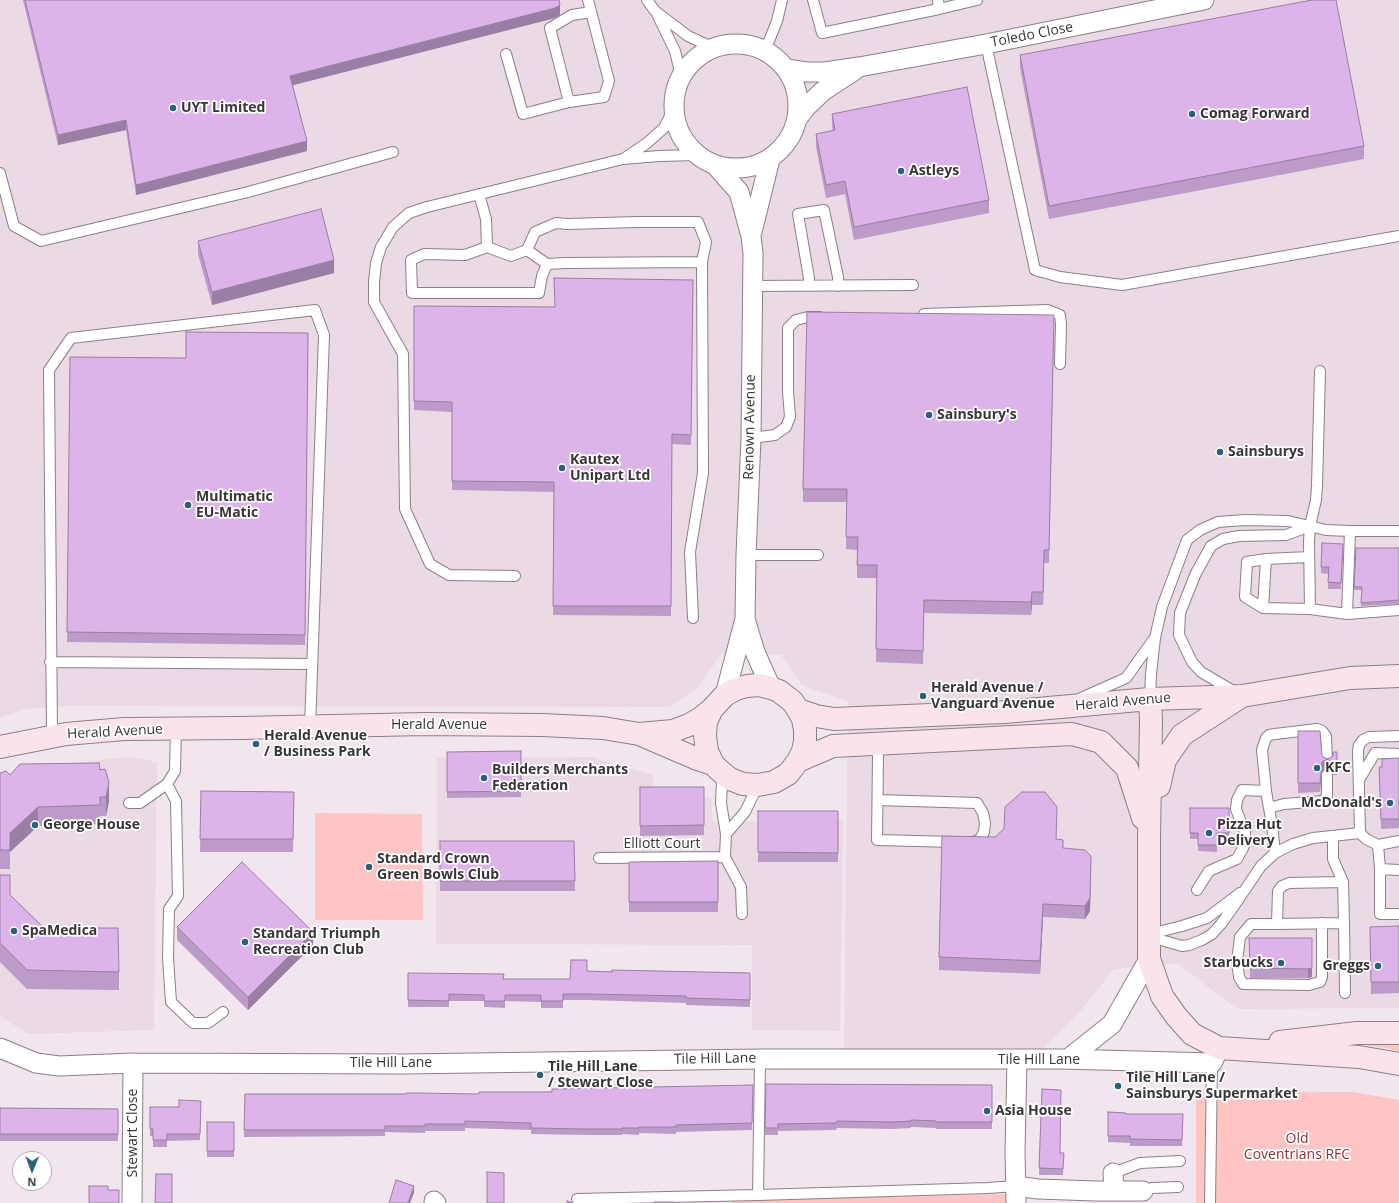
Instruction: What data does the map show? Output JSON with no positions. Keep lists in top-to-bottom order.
{
  "streets": {
    "main road": ["Herald Avenue", "Tile Hill Lane"],
    "street": ["Toledo Close", "Renown Avenue", "Stewart Close"],
    "lane": ["Elliott Court"]
  },
  "crossings": [
    ["Toledo Close", "Renown Avenue"],
    ["Renown Avenue", "Herald Avenue"],
    ["Tile Hill Lane", "Stewart Close"]
  ],
  "parks": ["Old Coventrians RFC"],
  "places": [
    "UYT Limited",
    "Comag Forward",
    "Astleys",
    "Sainsbury's",
    "Sainsburys",
    "Kautex Unipart Ltd",
    "Multimatic EU-Matic",
    "Herald Avenue / Vanguard Avenue",
    "Herald Avenue / Business Park",
    "KFC",
    "Builders Merchants Federation",
    "McDonald's",
    "George House",
    "Pizza Hut Delivery",
    "Standard Crown Green Bowls Club",
    "SpaMedica",
    "Standard Triumph Recreation Club",
    "Starbucks",
    "Greggs",
    "Tile Hill Lane / Stewart Close",
    "Tile Hill Lane / Sainsburys Supermarket",
    "Asia House"
  ],
  "north": "bottom"
}
